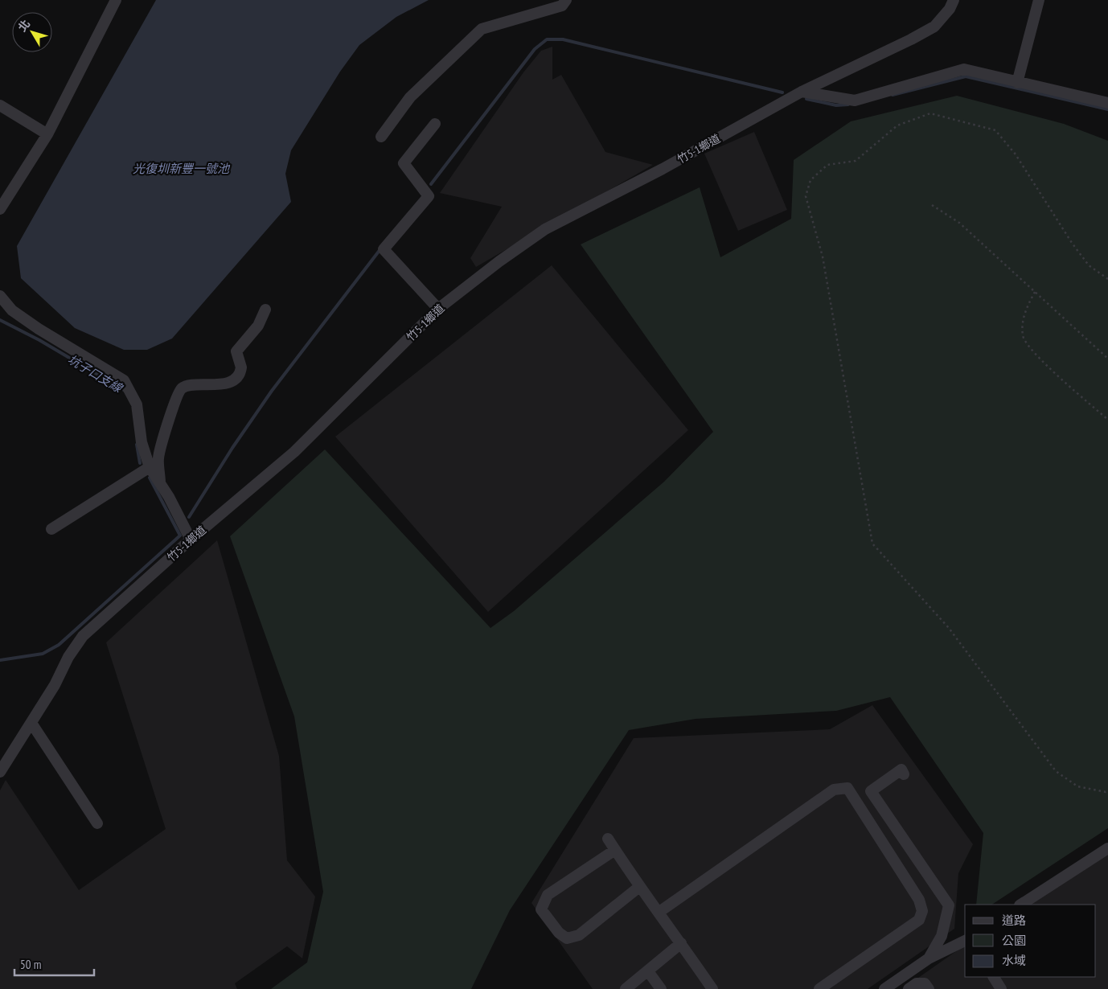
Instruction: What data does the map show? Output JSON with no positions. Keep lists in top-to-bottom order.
{
  "streets": {
    "street": ["竹5-1鄉道"]
  },
  "water": ["光復圳新豐一號池", "坑子口支線"],
  "legend": ["道路", "公園", "水域"],
  "scale_bar": "50 m",
  "north": "top left"
}
